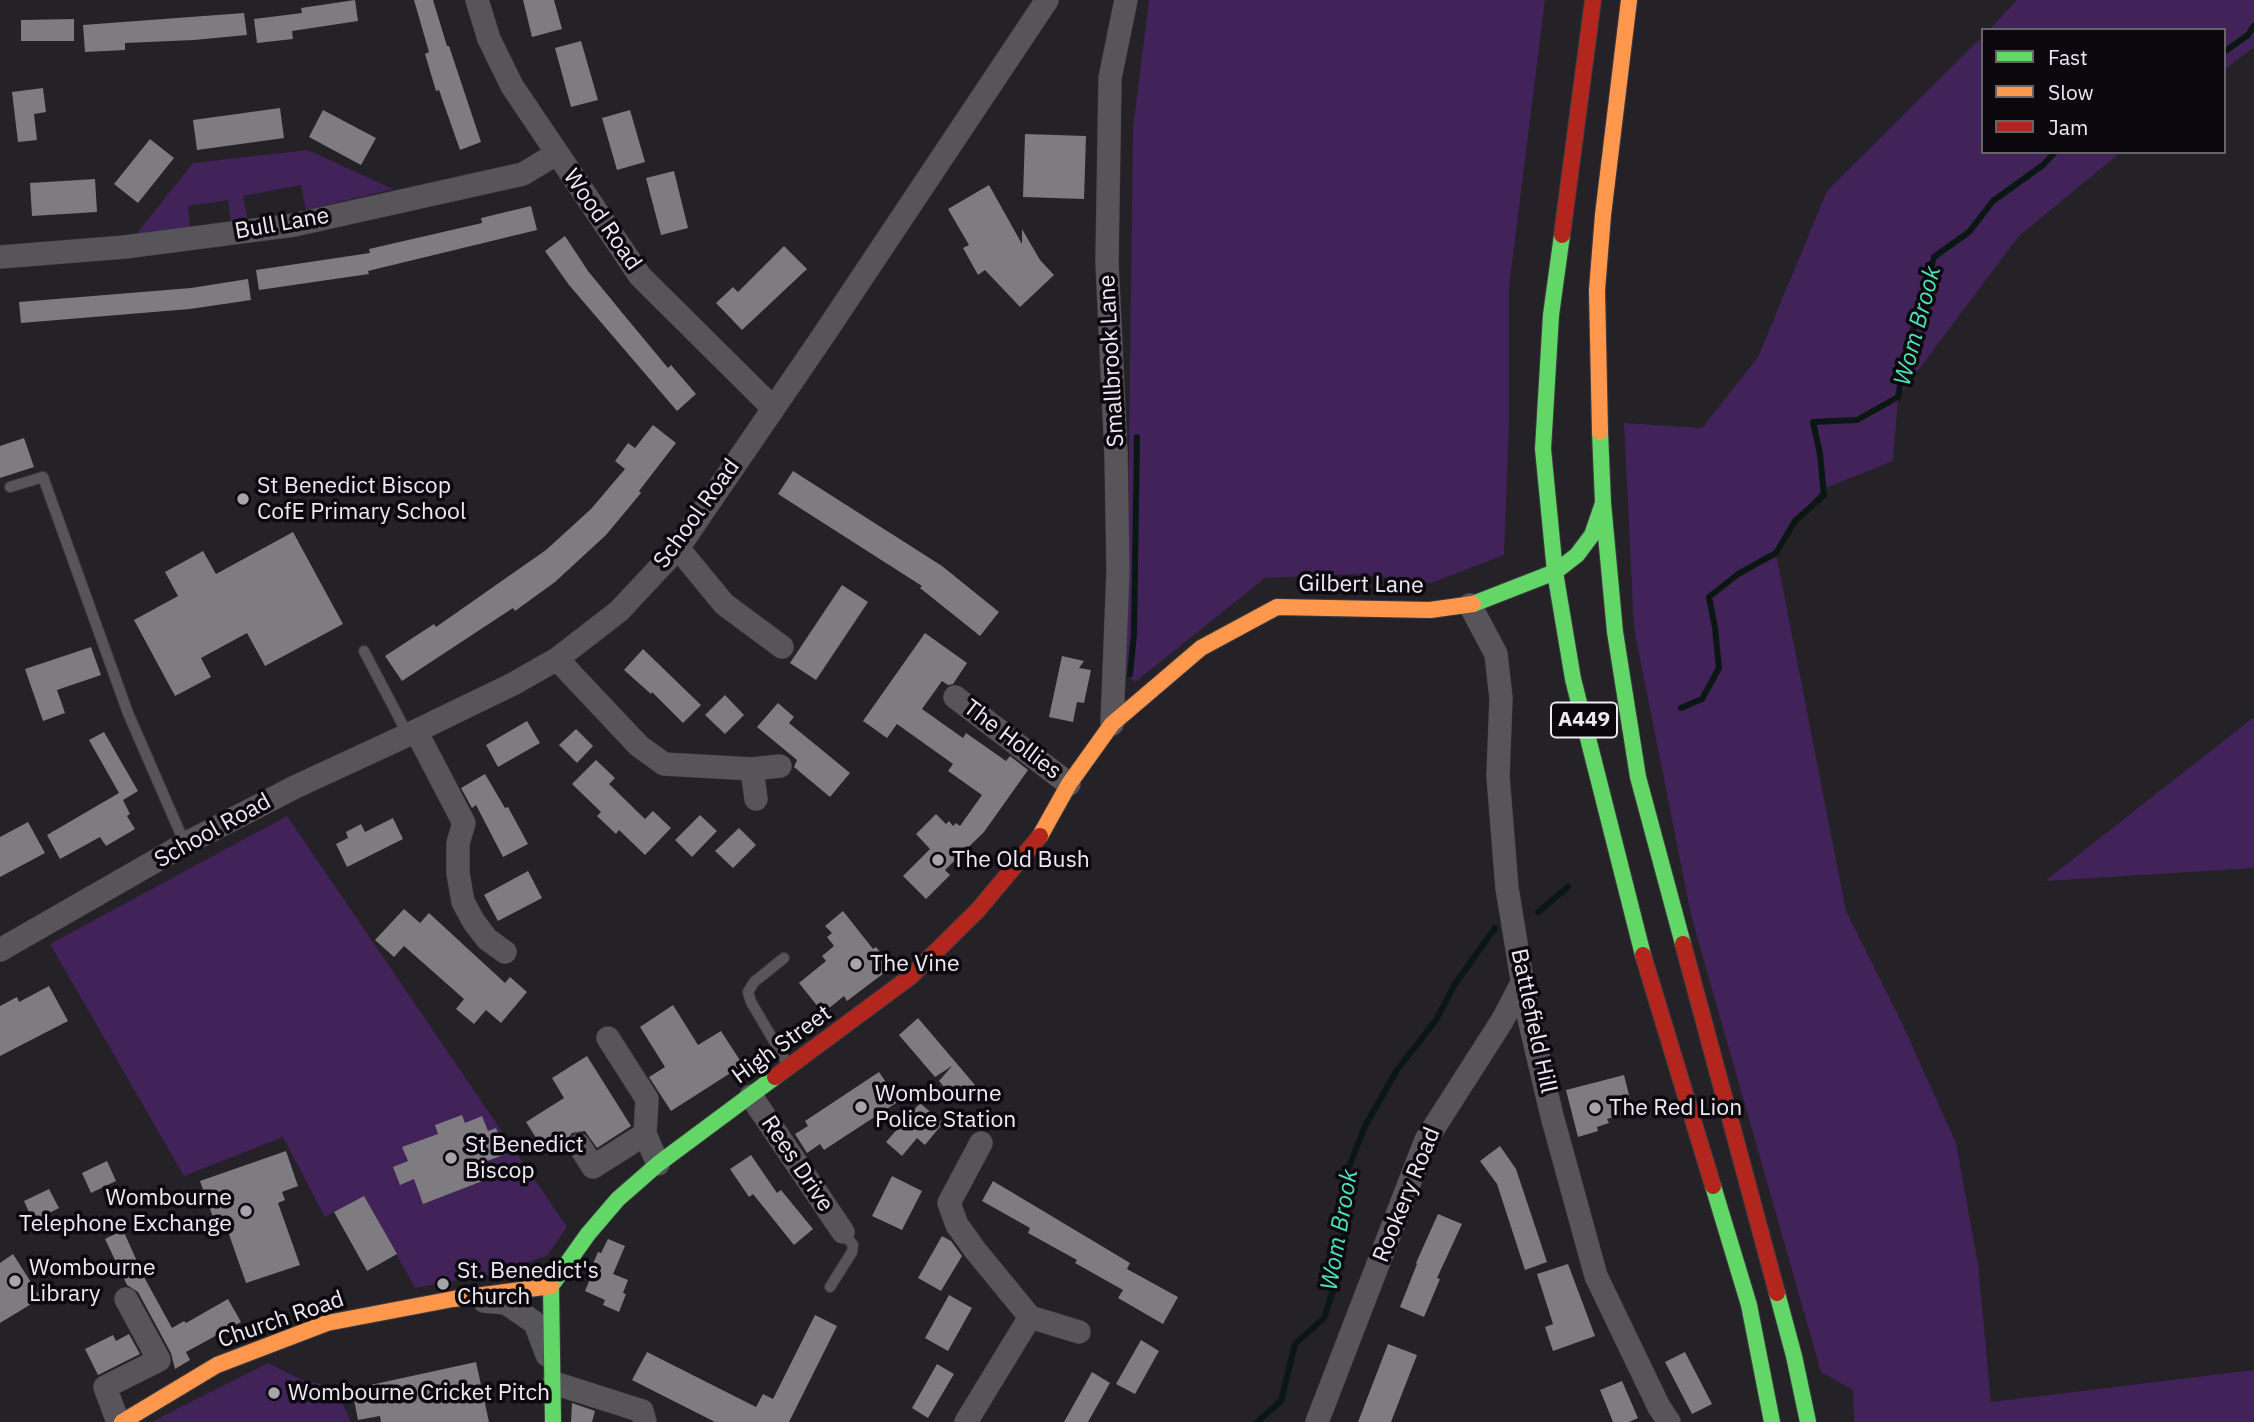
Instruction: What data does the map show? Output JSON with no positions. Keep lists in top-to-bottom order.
{
  "streets": {
    "main road": [
      "Gilbert Lane",
      "A449",
      "High Street",
      "Church Road"
    ],
    "street": [
      "Wood Road",
      "Bull Lane",
      "Smallbrook Lane",
      "School Road",
      "The Hollies",
      "Battlefield Hill",
      "Rees Drive",
      "Rookery Road"
    ]
  },
  "crossings": [
    ["Wood Road", "Bull Lane"],
    ["Wood Road", "School Road"],
    ["Smallbrook Lane", "Gilbert Lane"],
    ["Smallbrook Lane", "High Street"],
    ["Gilbert Lane", "A449"],
    ["Gilbert Lane", "Battlefield Hill"],
    ["Gilbert Lane", "High Street"],
    ["The Hollies", "High Street"],
    ["Battlefield Hill", "Rookery Road"],
    ["High Street", "Rees Drive"],
    ["High Street", "Church Road"]
  ],
  "water": ["Wom Brook"],
  "places": [
    "St Benedict Biscop CofE Primary School",
    "The Old Bush",
    "The Vine",
    "Wombourne Police Station",
    "The Red Lion",
    "St Benedict Biscop",
    "Wombourne Telephone Exchange",
    "Wombourne Library",
    "St. Benedict's Church",
    "Wombourne Cricket Pitch"
  ],
  "legend": ["Fast", "Slow", "Jam"]
}
